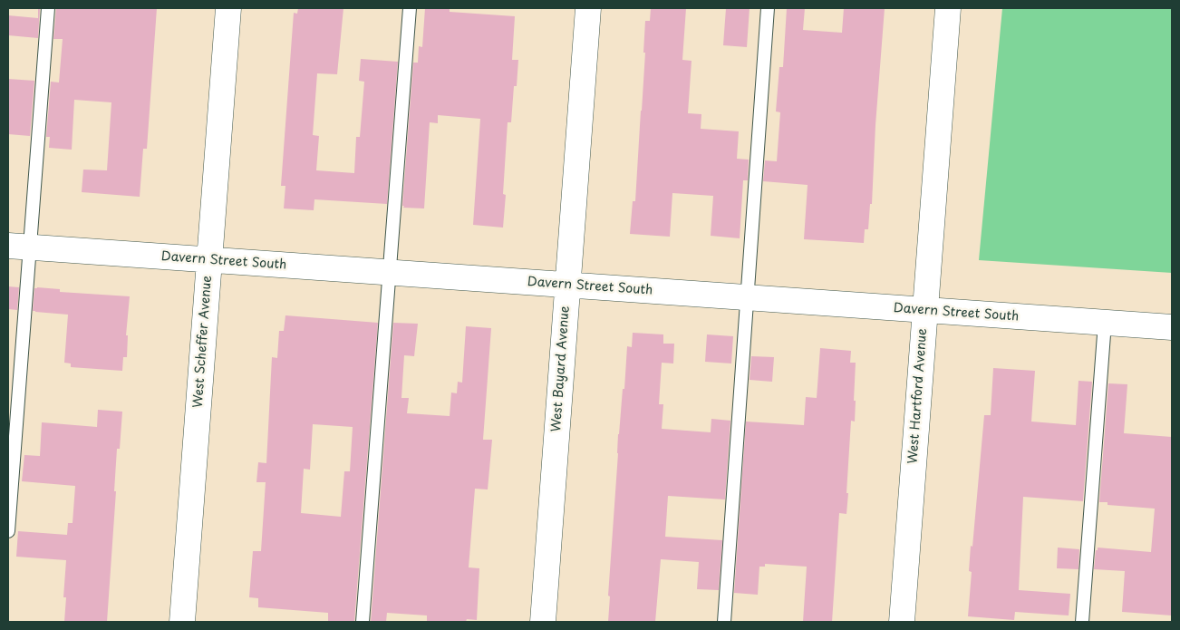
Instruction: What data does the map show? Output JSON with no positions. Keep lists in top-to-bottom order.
{
  "streets": {
    "street": [
      "Davern Street South",
      "West Scheffer Avenue",
      "West Bayard Avenue",
      "West Hartford Avenue"
    ]
  },
  "crossings": [
    ["Davern Street South", "West Scheffer Avenue"],
    ["Davern Street South", "West Bayard Avenue"],
    ["Davern Street South", "West Hartford Avenue"]
  ]
}
